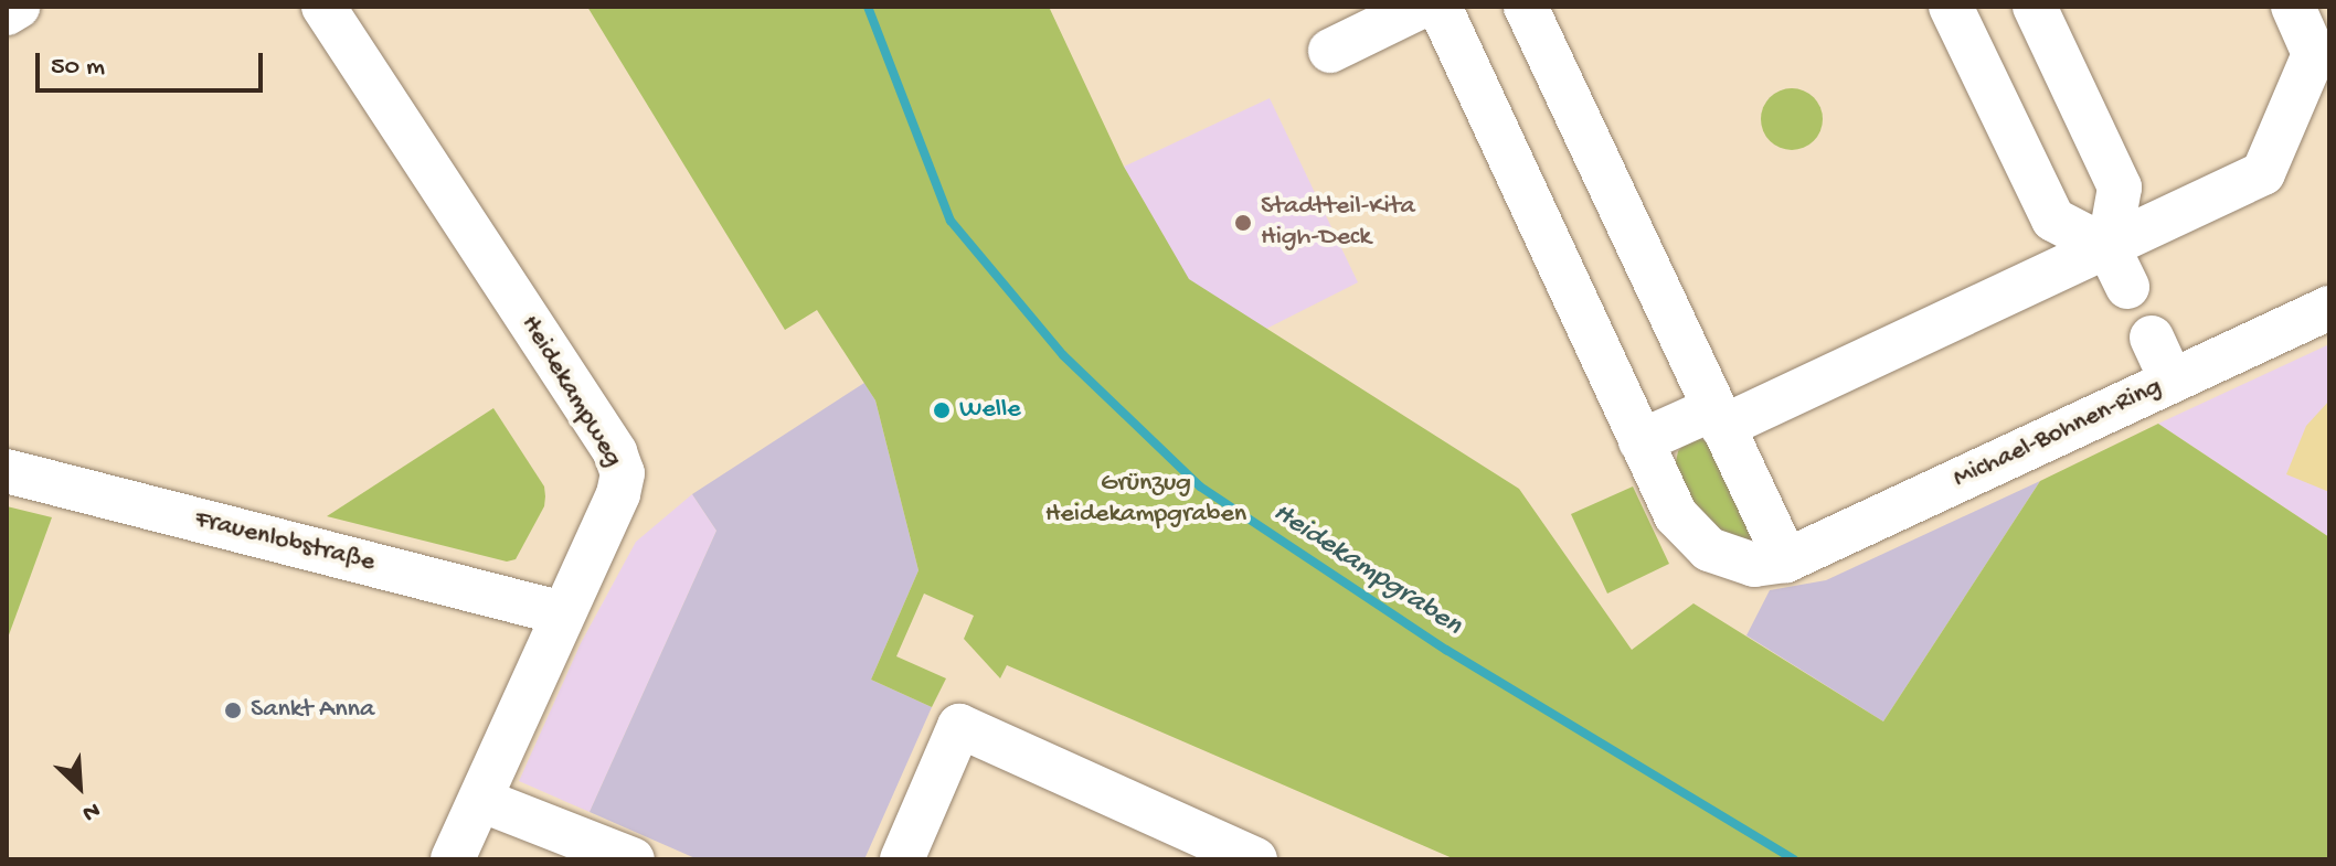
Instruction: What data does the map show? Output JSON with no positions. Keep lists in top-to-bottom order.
{
  "streets": {
    "street": ["Heidekampweg", "Michael-Bohnen-Ring", "Frauenlobstraße"]
  },
  "crossings": [
    ["Heidekampweg", "Frauenlobstraße"]
  ],
  "water": ["Heidekampgraben"],
  "parks": ["Grünzug Heidekampgraben"],
  "places": ["Stadtteil-Kita High-Deck", "Welle", "Sankt Anna"],
  "scale_bar": "50 m",
  "north": "bottom right"
}
